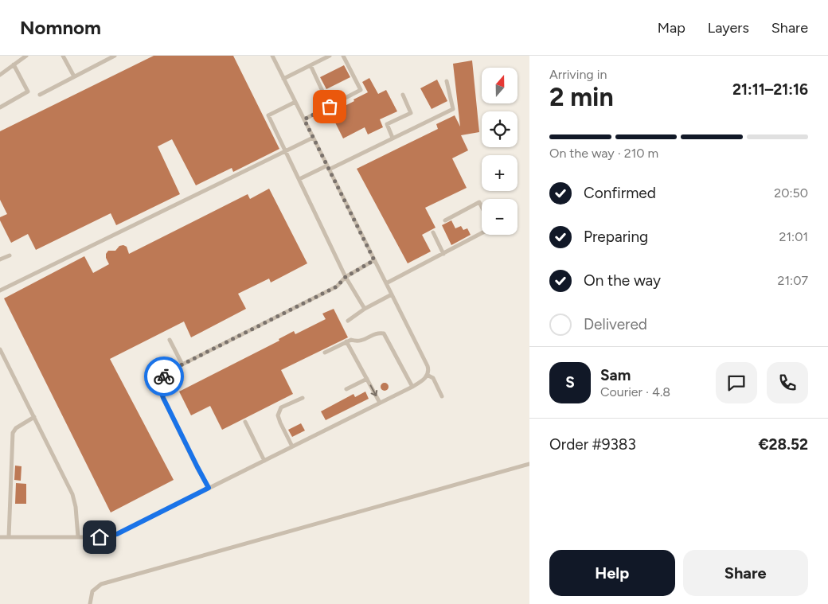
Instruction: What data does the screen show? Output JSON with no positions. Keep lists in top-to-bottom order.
{
  "north": "top",
  "page": {
    "header": "Nomnom",
    "nav": ["Map", "Layers", "Share"],
    "heading": ["2 min", "Arriving in", "21:11–21:16"],
    "panel": [
      "Sam",
      "Courier · 4.8",
      "Order #9383",
      "€28.52"
    ],
    "map_buttons": ["+", "−"],
    "bar": "On the way · 210 m",
    "list": [
      ["Confirmed", "20:50"],
      ["Preparing", "21:01"],
      ["On the way", "21:07"],
      "Delivered"
    ],
    "round": "S",
    "buttons": ["Help", "Share"]
  }
}
